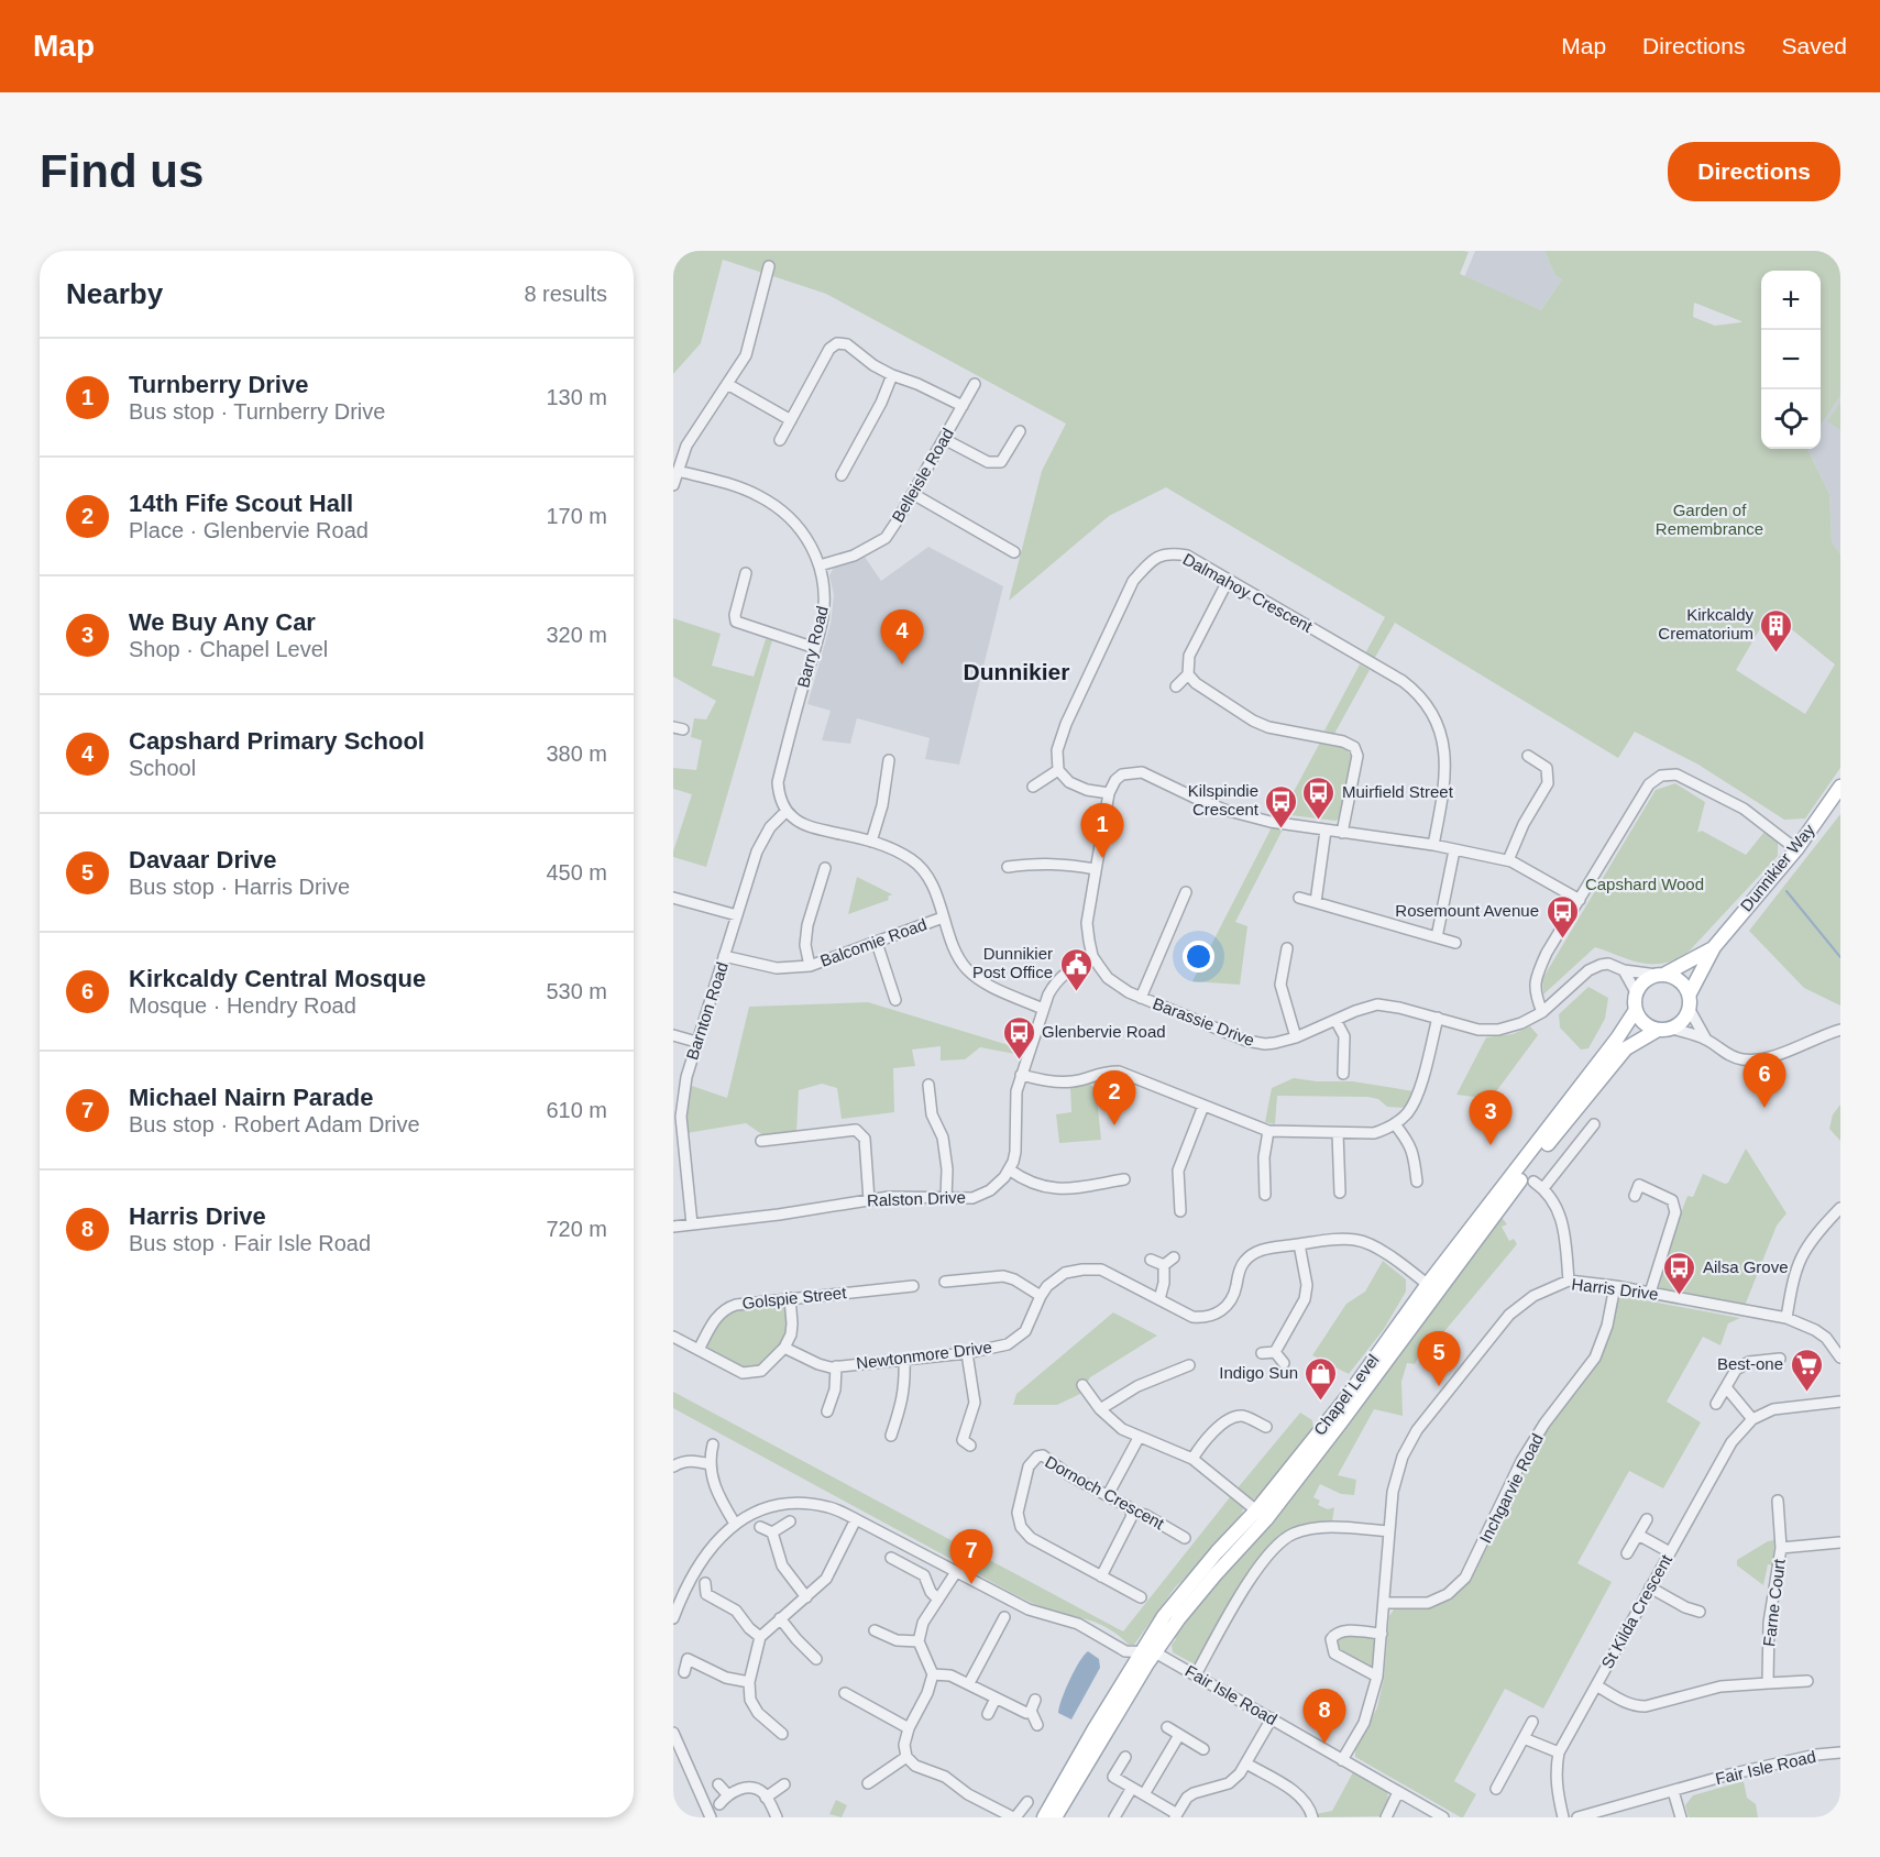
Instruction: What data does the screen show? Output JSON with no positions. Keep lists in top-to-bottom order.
{
  "streets": {
    "main road": ["Dunnikier Way", "Chapel Level"],
    "street": [
      "Belleisle Road",
      "Dalmahoy Crescent",
      "Barry Road",
      "Balcomie Road",
      "Barnton Road",
      "Barassie Drive",
      "Ralston Drive",
      "Harris Drive",
      "Golspie Street",
      "Newtonmore Drive",
      "Inchgarvie Road",
      "Dornoch Crescent",
      "Farne Court",
      "St Kilda Crescent",
      "Fair Isle Road"
    ]
  },
  "crossings": [
    ["Belleisle Road", "Barry Road"],
    ["Barry Road", "Barnton Road"],
    ["Dunnikier Way", "Barassie Drive"],
    ["Dunnikier Way", "Chapel Level"],
    ["Balcomie Road", "Barnton Road"],
    ["Barnton Road", "Ralston Drive"],
    ["Barassie Drive", "Chapel Level"],
    ["Harris Drive", "Inchgarvie Road"],
    ["Harris Drive", "Fair Isle Road"],
    ["Newtonmore Drive", "Chapel Level"],
    ["Chapel Level", "Fair Isle Road"]
  ],
  "districts": ["Dunnikier"],
  "parks": ["Garden of Remembrance", "Capshard Wood"],
  "places": {
    "building": ["Kirkcaldy Crematorium"],
    "bus stop": [
      "Muirfield Street",
      "Kilspindie Crescent",
      "Rosemount Avenue",
      "Glenbervie Road",
      "Ailsa Grove"
    ],
    "public building": ["Dunnikier Post Office"],
    "supermarket": ["Best-one"],
    "shop": ["Indigo Sun"]
  },
  "page": {
    "header": "Map",
    "nav": ["Map", "Directions", "Saved"],
    "buttons": "Directions",
    "title": "Find us",
    "heading": ["Nearby", "8 results"],
    "map_buttons": ["+", "−"],
    "list": [
      {
        "mark": "1",
        "name": "Turnberry Drive",
        "note": "Bus stop · Turnberry Drive",
        "value": "130 m"
      },
      {
        "mark": "2",
        "name": "14th Fife Scout Hall",
        "note": "Place · Glenbervie Road",
        "value": "170 m"
      },
      {
        "mark": "3",
        "name": "We Buy Any Car",
        "note": "Shop · Chapel Level",
        "value": "320 m"
      },
      {
        "mark": "4",
        "name": "Capshard Primary School",
        "note": "School",
        "value": "380 m"
      },
      {
        "mark": "5",
        "name": "Davaar Drive",
        "note": "Bus stop · Harris Drive",
        "value": "450 m"
      },
      {
        "mark": "6",
        "name": "Kirkcaldy Central Mosque",
        "note": "Mosque · Hendry Road",
        "value": "530 m"
      },
      {
        "mark": "7",
        "name": "Michael Nairn Parade",
        "note": "Bus stop · Robert Adam Drive",
        "value": "610 m"
      },
      {
        "mark": "8",
        "name": "Harris Drive",
        "note": "Bus stop · Fair Isle Road",
        "value": "720 m"
      }
    ],
    "pins": [
      "4",
      "1",
      "6",
      "2",
      "3",
      "5",
      "7",
      "8"
    ]
  }
}
